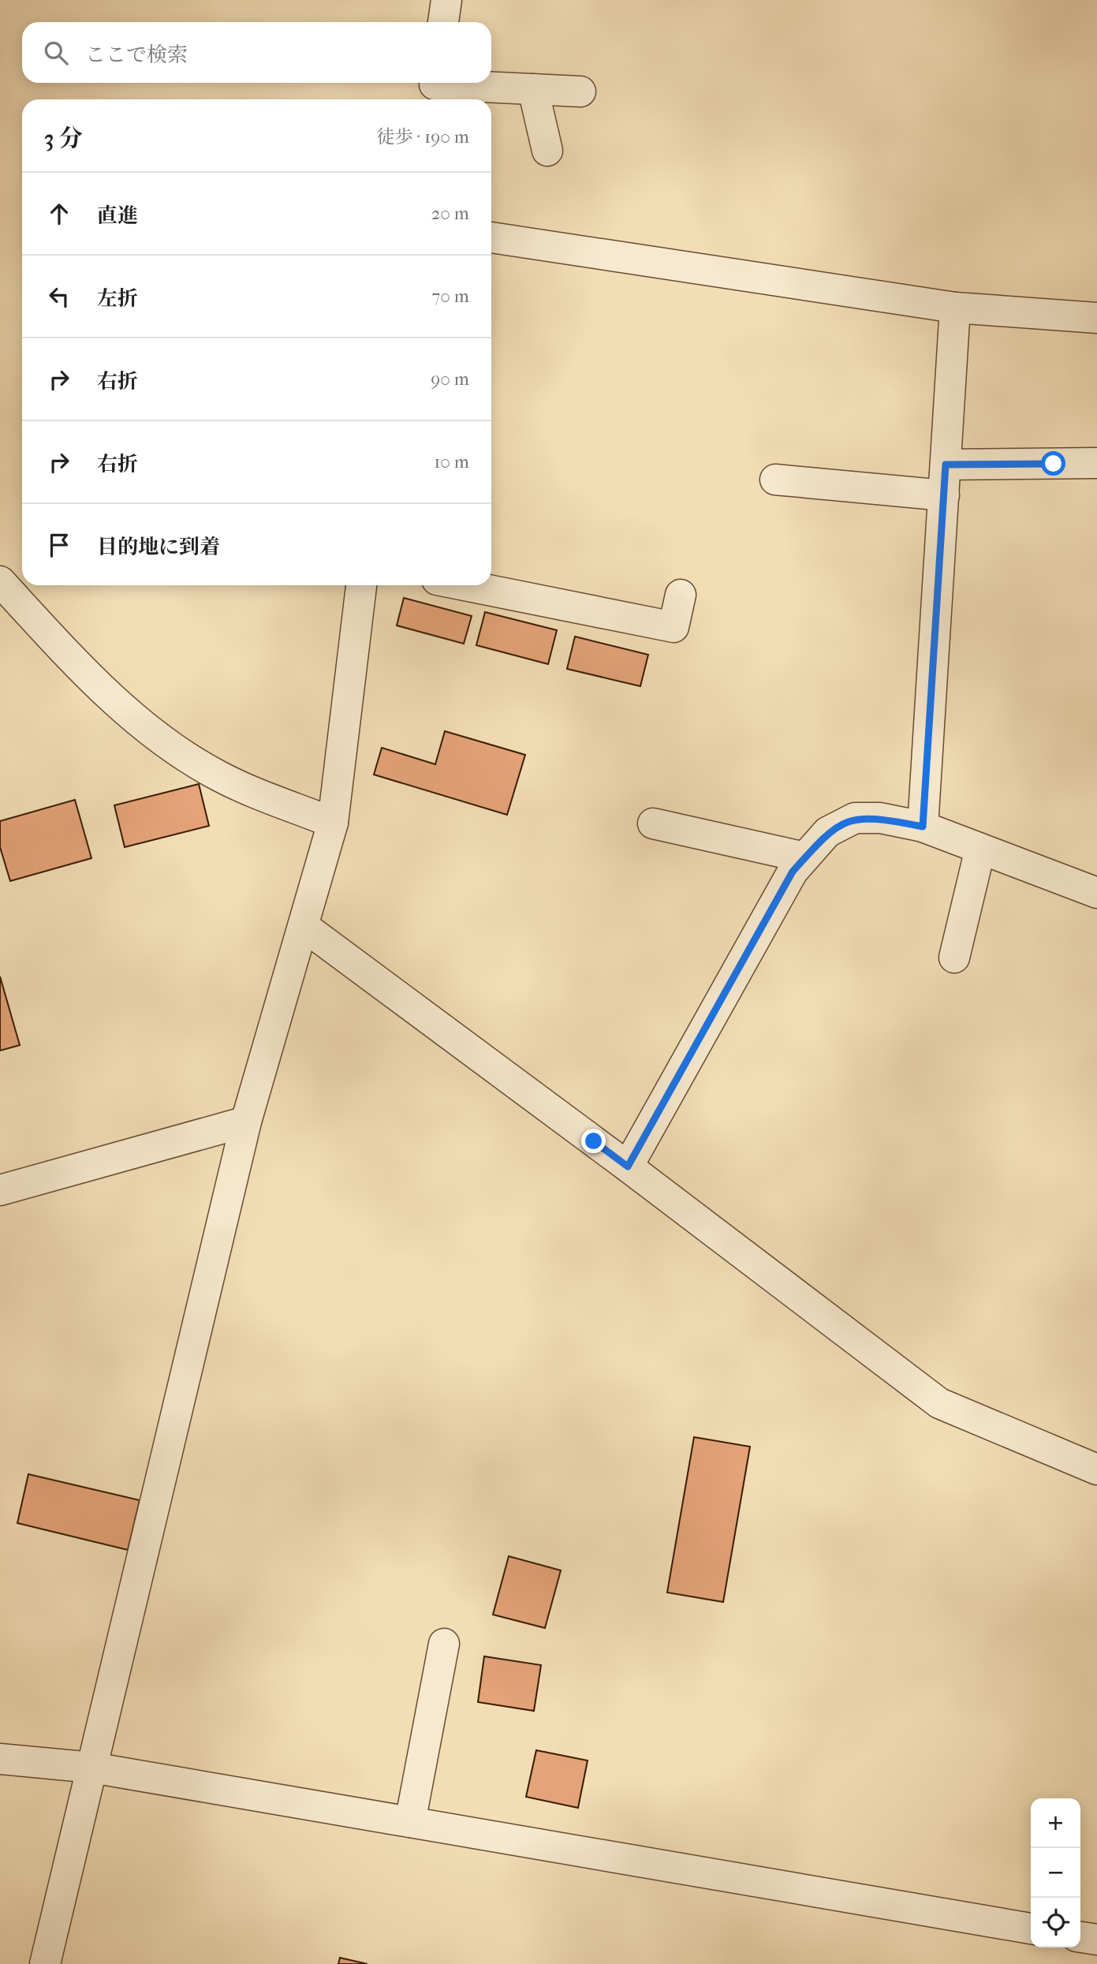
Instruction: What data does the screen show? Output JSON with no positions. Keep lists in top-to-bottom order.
{
  "page": {
    "search": "ここで検索",
    "heading": ["3 分", "徒歩 · 190 m"],
    "list": [
      ["直進", "20 m"],
      ["左折", "70 m"],
      ["右折", "90 m"],
      ["右折", "10 m"],
      "目的地に到着"
    ],
    "map_buttons": ["+", "−"]
  }
}
